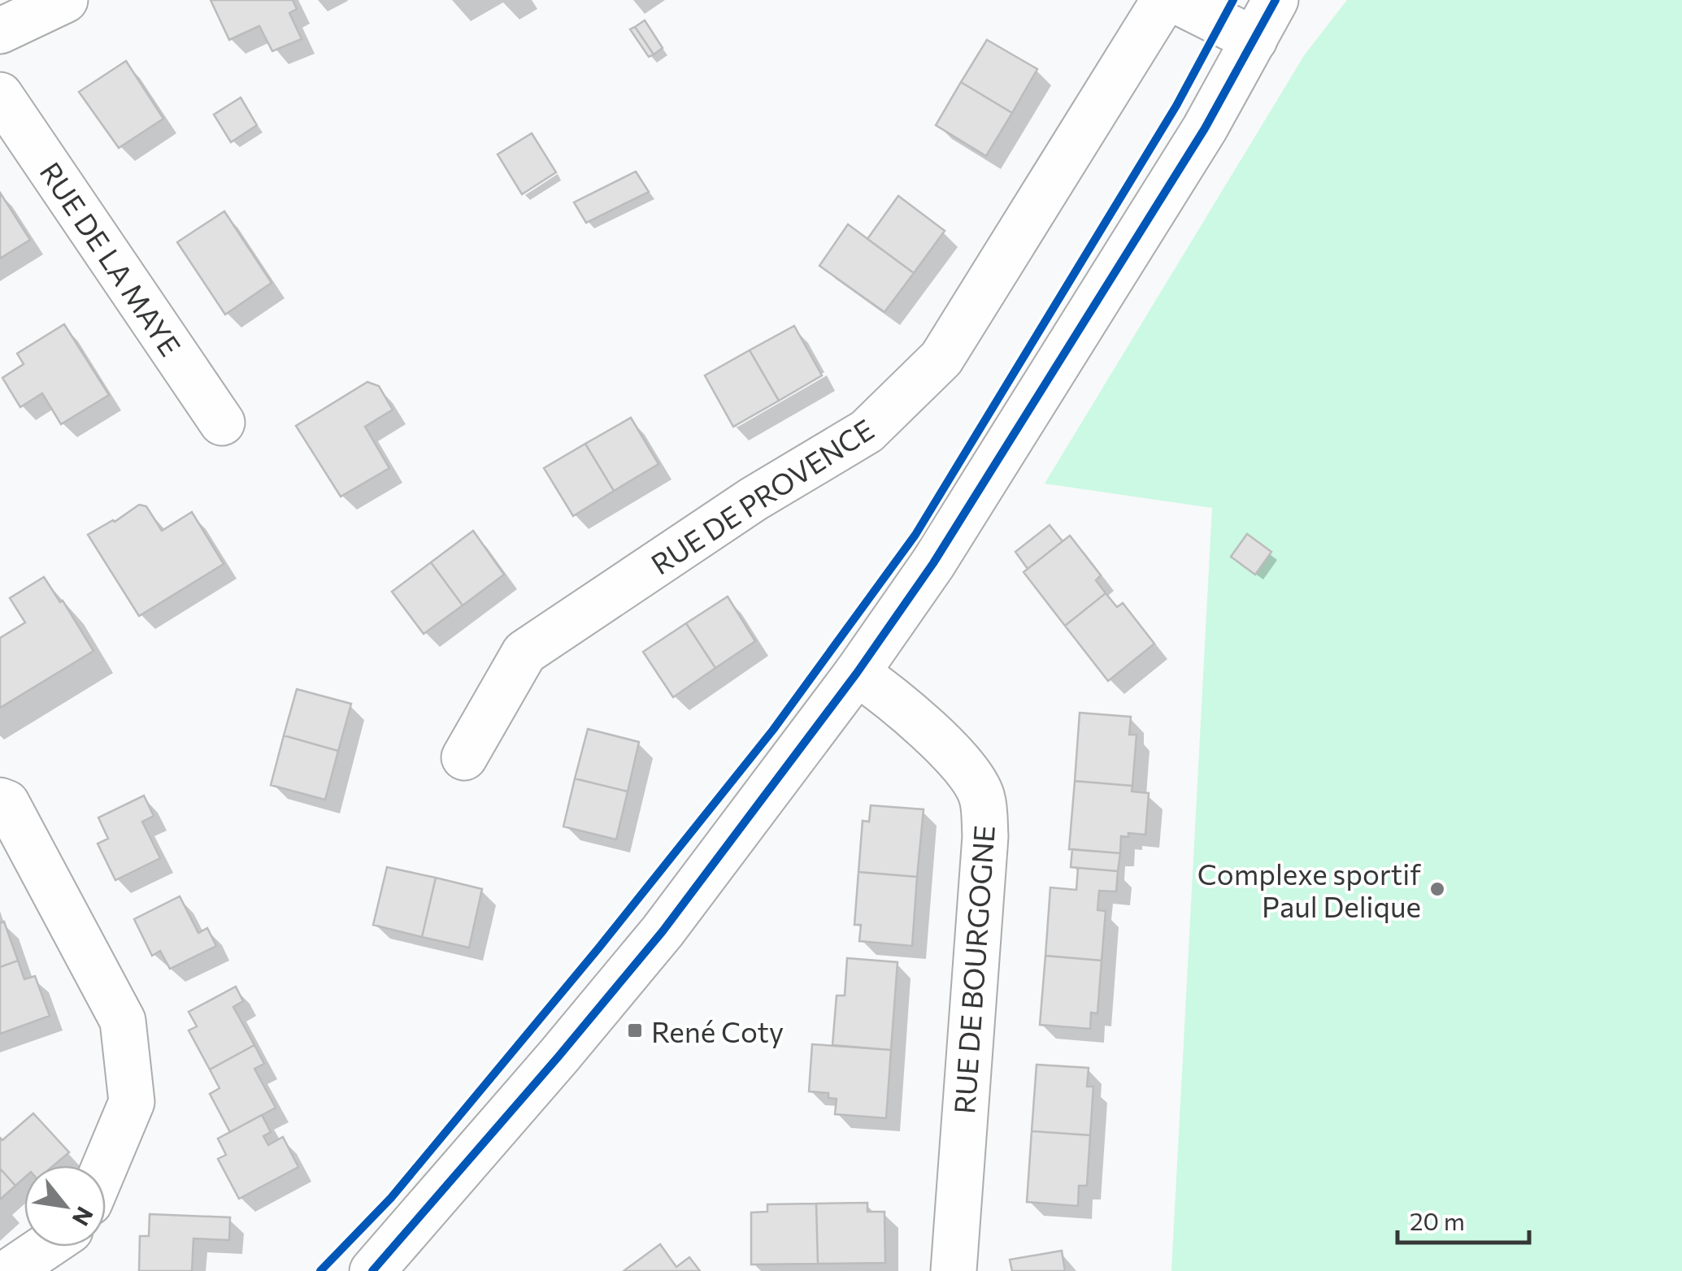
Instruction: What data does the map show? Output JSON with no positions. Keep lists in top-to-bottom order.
{
  "streets": {
    "street": ["RUE DE LA MAYE", "RUE DE PROVENCE", "RUE DE BOURGOGNE"]
  },
  "places": {
    "other": ["Complexe sportif Paul Delique"],
    "transit": ["René Coty"]
  },
  "scale_bar": "20 m",
  "north": "bottom right"
}
